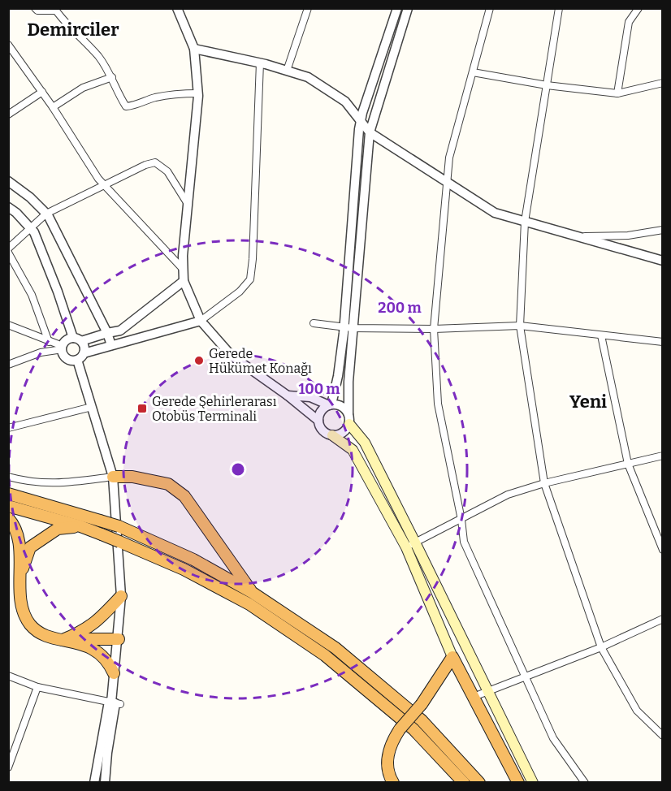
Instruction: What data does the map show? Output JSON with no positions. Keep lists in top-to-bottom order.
{
  "districts": ["Demirciler", "Yeni"],
  "places": {
    "other": ["Gerede Hükümet Konağı"],
    "transit": ["Gerede Şehirlerarası Otobüs Terminali"]
  },
  "rings": ["200 m", "100 m"]
}
